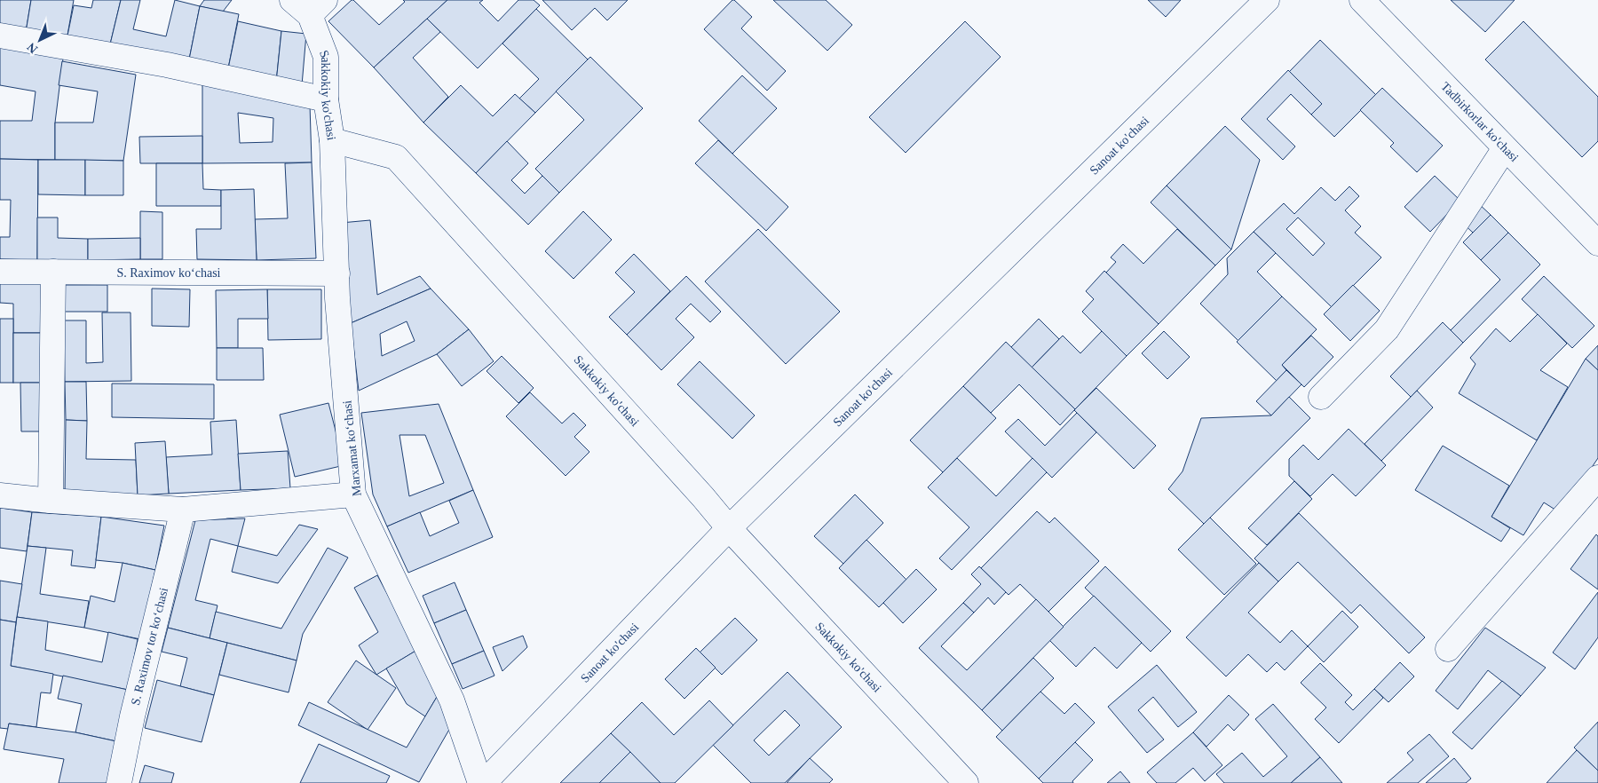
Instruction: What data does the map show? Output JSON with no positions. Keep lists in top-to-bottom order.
{
  "streets": {
    "street": [
      "Sakkokiy ko'chasi",
      "Tadbirkorlar ko'chasi",
      "Sanoat ko'chasi",
      "S. Raximov koʻchasi",
      "Marxamat koʻchasi",
      "S. Raximov tor koʻchasi"
    ]
  },
  "crossings": [
    ["Sakkokiy ko'chasi", "Sanoat ko'chasi"],
    ["Sakkokiy ko'chasi", "Marxamat koʻchasi"],
    ["Sanoat ko'chasi", "Marxamat koʻchasi"],
    ["S. Raximov koʻchasi", "Marxamat koʻchasi"]
  ],
  "north": "bottom left"
}
